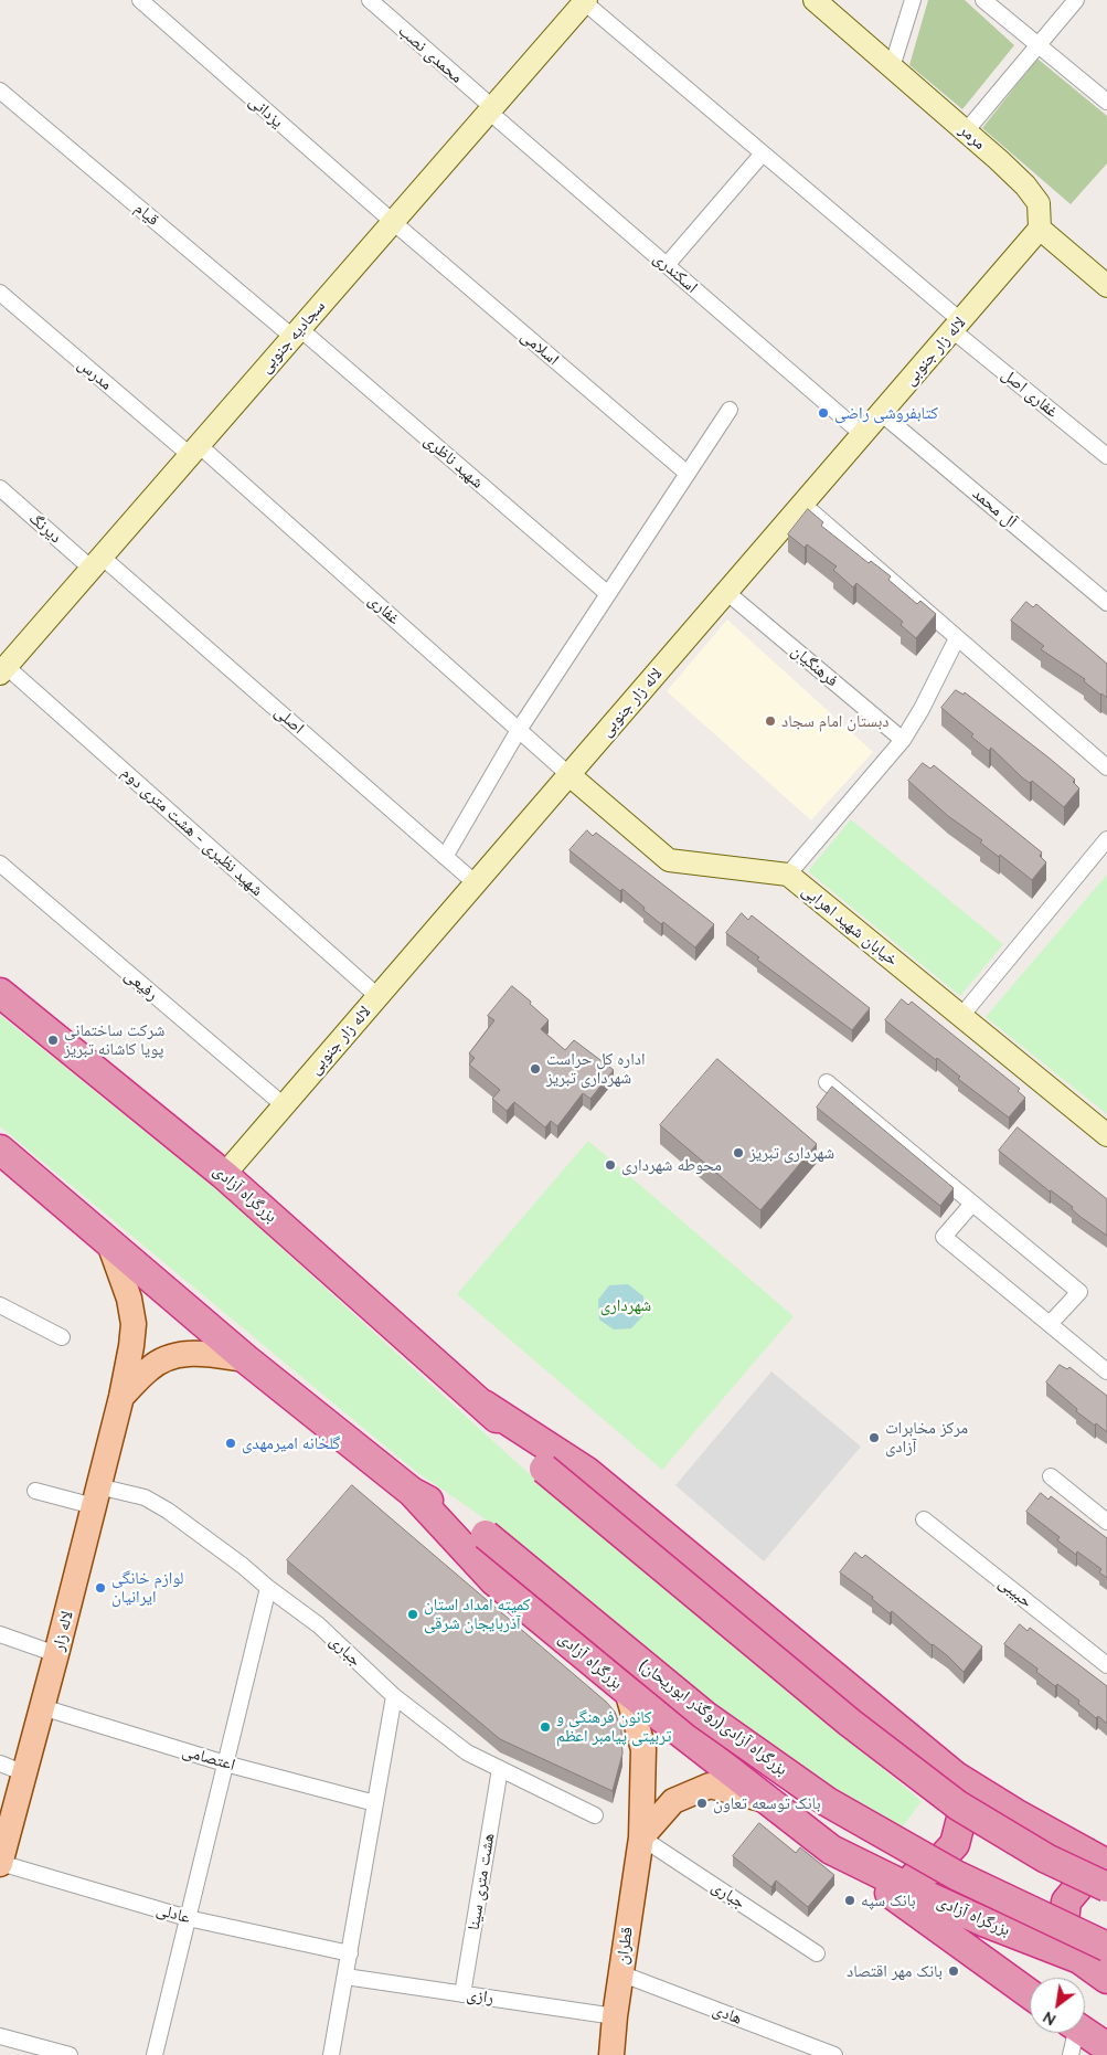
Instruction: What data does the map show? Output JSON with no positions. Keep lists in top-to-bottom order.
{
  "streets": {
    "highway": ["بزرگراه آزادی", "بزرگراه آزادی(روگذر ابوریحان)"],
    "main road": ["لاله زار", "قطران"],
    "street": [
      "محمدی نصب",
      "یزدانی",
      "مرمر",
      "قیام",
      "اسکندری",
      "سجادیه جنوبی",
      "اسلامی",
      "لاله زار جنوبی",
      "مدرس",
      "غفاری اصل",
      "شهید ناظری",
      "آل محمد",
      "دیرنگ",
      "غفاری",
      "فرهنگیان",
      "اصلی",
      "شهید نظیری - هشت متری دوم",
      "خیابان شهید اهرابی",
      "رفیعی",
      "حبیبی",
      "جباری",
      "اعتصامی",
      "هشت متری سینا",
      "عادلی",
      "رازی",
      "هادی"
    ]
  },
  "crossings": [
    ["محمدی نصب", "اسکندری"],
    ["محمدی نصب", "سجادیه جنوبی"],
    ["یزدانی", "سجادیه جنوبی"],
    ["یزدانی", "اسلامی"],
    ["مرمر", "لاله زار جنوبی"],
    ["قیام", "سجادیه جنوبی"],
    ["قیام", "شهید ناظری"],
    ["اسکندری", "سجادیه جنوبی"],
    ["اسکندری", "لاله زار جنوبی"],
    ["سجادیه جنوبی", "اسلامی"],
    ["سجادیه جنوبی", "مدرس"],
    ["سجادیه جنوبی", "غفاری اصل"],
    ["سجادیه جنوبی", "شهید ناظری"],
    ["سجادیه جنوبی", "دیرنگ"],
    ["سجادیه جنوبی", "غفاری"],
    ["سجادیه جنوبی", "اصلی"],
    ["سجادیه جنوبی", "شهید نظیری - هشت متری دوم"],
    ["لاله زار جنوبی", "غفاری اصل"],
    ["لاله زار جنوبی", "آل محمد"],
    ["لاله زار جنوبی", "غفاری"],
    ["لاله زار جنوبی", "فرهنگیان"],
    ["لاله زار جنوبی", "اصلی"],
    ["لاله زار جنوبی", "شهید نظیری - هشت متری دوم"],
    ["لاله زار جنوبی", "خیابان شهید اهرابی"],
    ["لاله زار جنوبی", "رفیعی"],
    ["لاله زار جنوبی", "بزرگراه آزادی"],
    ["مدرس", "غفاری"],
    ["دیرنگ", "اصلی"],
    ["غفاری", "خیابان شهید اهرابی"],
    ["بزرگراه آزادی", "لاله زار"],
    ["بزرگراه آزادی", "بزرگراه آزادی(روگذر ابوریحان)"],
    ["بزرگراه آزادی", "قطران"],
    ["لاله زار", "جباری"],
    ["لاله زار", "اعتصامی"],
    ["لاله زار", "عادلی"],
    ["جباری", "هشت متری سینا"],
    ["جباری", "قطران"],
    ["هشت متری سینا", "رازی"],
    ["قطران", "رازی"],
    ["قطران", "هادی"]
  ],
  "parks": ["شهرداری"],
  "places": [
    "کتابفروشی راضی",
    "دبستان امام سجاد",
    "شرکت ساختمانی پویا کاشانه تبریز",
    "اداره کل حراست شهرداری تبریز",
    "شهرداری تبریز",
    "محوطه شهرداری",
    "مرکز مخابرات آزادی",
    "گلخانه امیرمهدی",
    "لوازم خانگی ایرانیان",
    "کمیته امداد استان آذربایجان شرقی",
    "کانون فرهنگی و تربیتی پیامبر اعظم",
    "بانک توسعه تعاون",
    "بانک سپه",
    "بانک مهر اقتصاد"
  ],
  "north": "bottom left"
}
